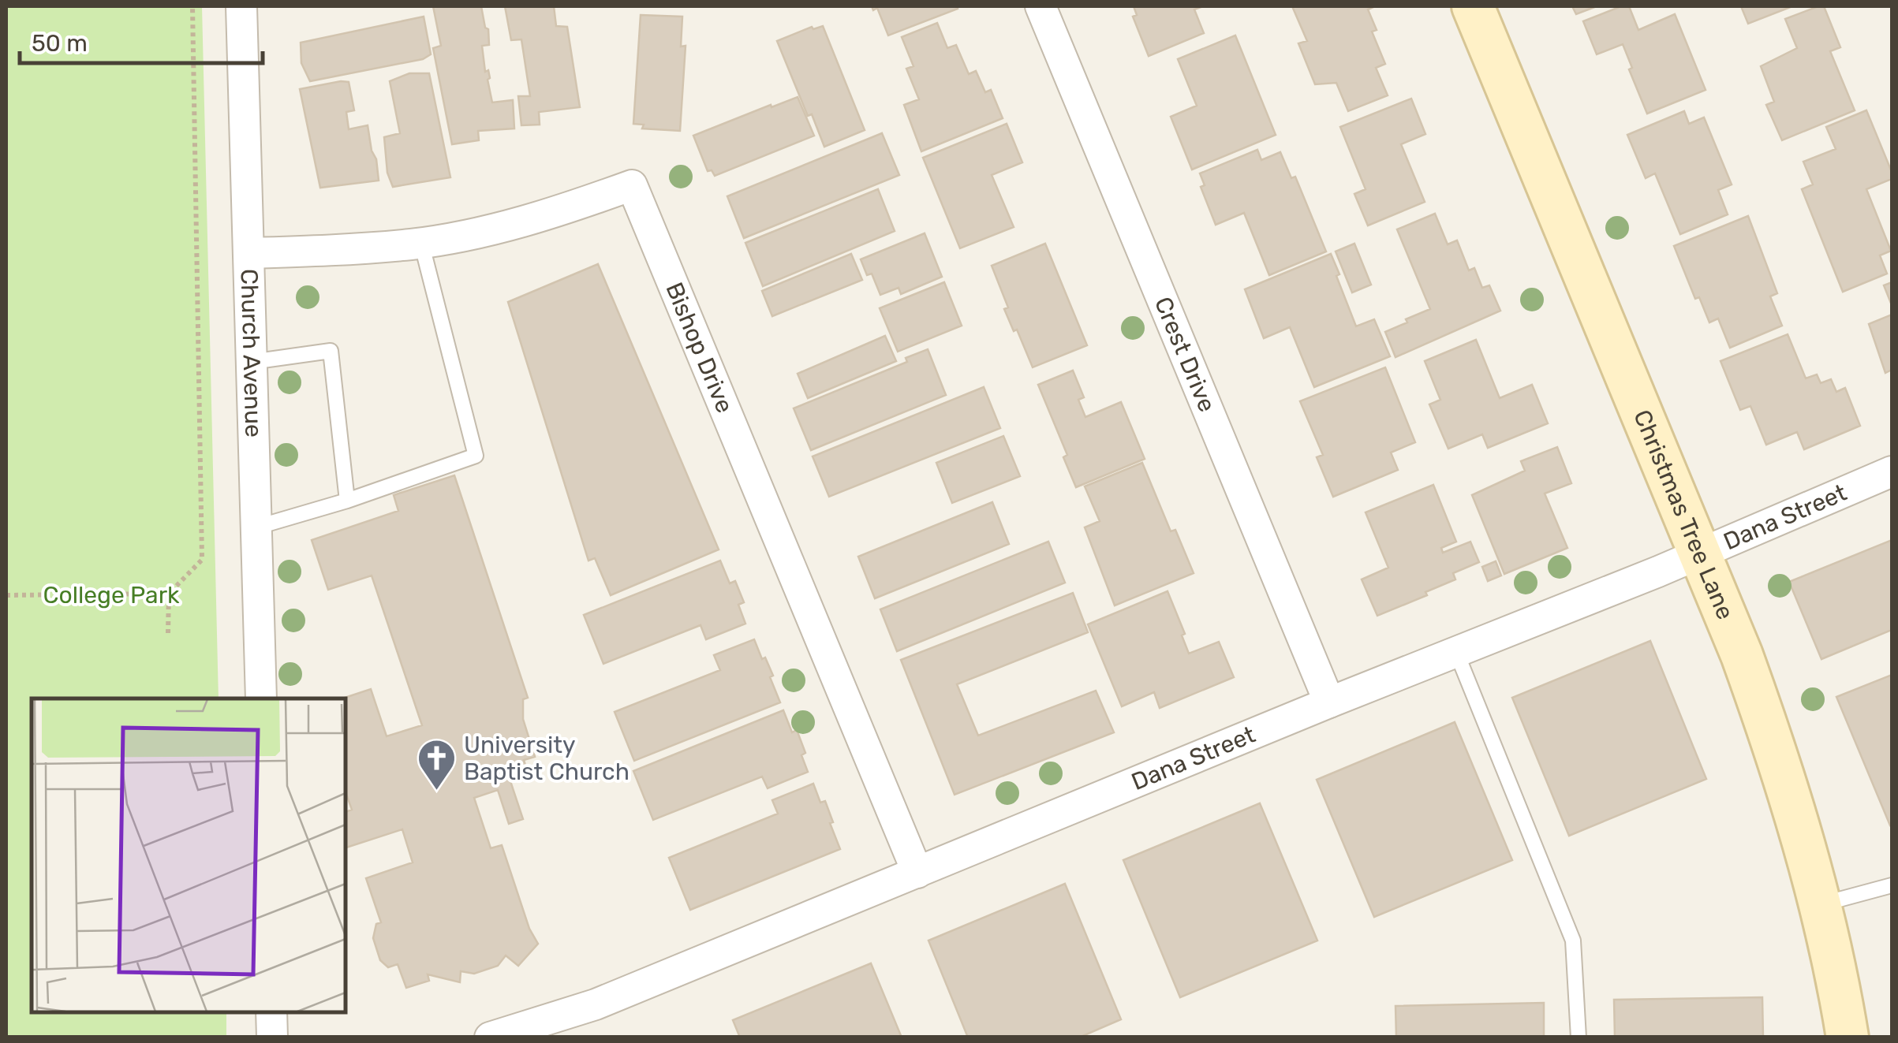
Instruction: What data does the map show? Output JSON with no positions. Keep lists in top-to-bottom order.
{
  "streets": {
    "street": [
      "Bishop Drive",
      "Church Avenue",
      "Crest Drive",
      "Christmas Tree Lane",
      "Dana Street"
    ]
  },
  "crossings": [
    ["Bishop Drive", "Church Avenue"],
    ["Bishop Drive", "Dana Street"],
    ["Crest Drive", "Dana Street"],
    ["Christmas Tree Lane", "Dana Street"]
  ],
  "parks": ["College Park"],
  "places": {
    "church": ["University Baptist Church"]
  },
  "scale_bar": "50 m"
}
